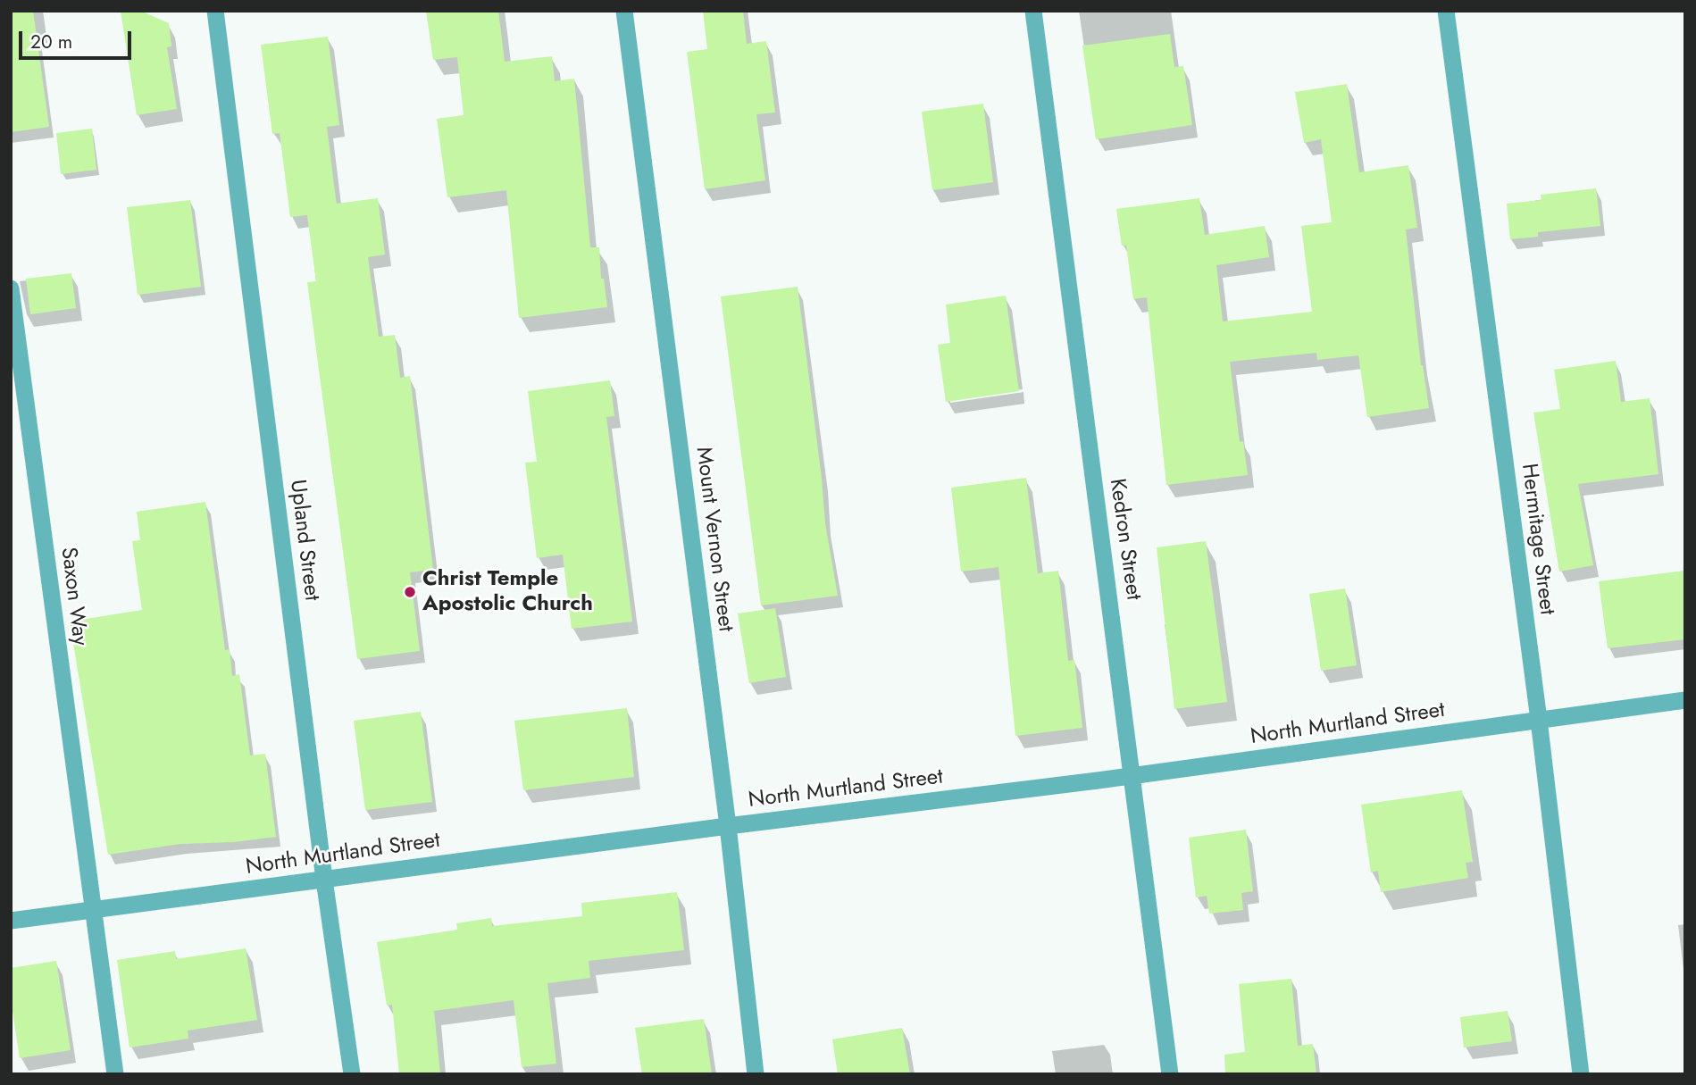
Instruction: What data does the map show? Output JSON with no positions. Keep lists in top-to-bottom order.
{
  "streets": {
    "street": [
      "Mount Vernon Street",
      "Kedron Street",
      "Hermitage Street",
      "Upland Street",
      "Saxon Way",
      "North Murtland Street"
    ]
  },
  "crossings": [
    ["Mount Vernon Street", "North Murtland Street"],
    ["Kedron Street", "North Murtland Street"],
    ["Hermitage Street", "North Murtland Street"],
    ["Upland Street", "North Murtland Street"],
    ["Saxon Way", "North Murtland Street"]
  ],
  "places": ["Christ Temple Apostolic Church"],
  "scale_bar": "20 m"
}
